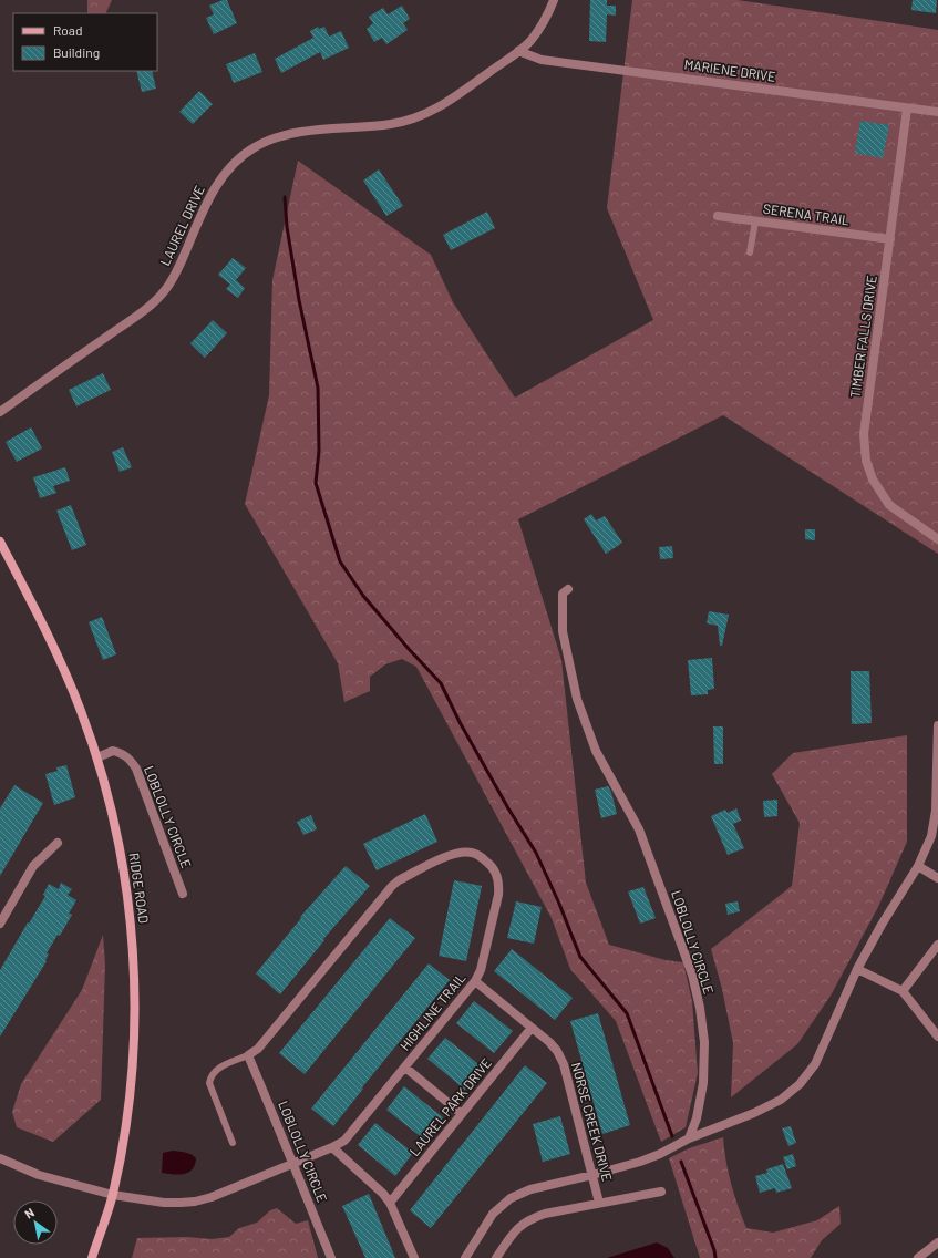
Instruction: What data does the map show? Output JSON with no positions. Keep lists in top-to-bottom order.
{
  "streets": {
    "street": [
      "MARIENE DRIVE",
      "SERENA TRAIL",
      "LAUREL DRIVE",
      "TIMBER FALLS DRIVE",
      "LOBLOLLY CIRCLE",
      "RIDGE ROAD",
      "HIGHLINE TRAIL",
      "LAUREL PARK DRIVE",
      "NORSE CREEK DRIVE"
    ]
  },
  "crossings": [
    ["MARIENE DRIVE", "LAUREL DRIVE"],
    ["MARIENE DRIVE", "TIMBER FALLS DRIVE"],
    ["SERENA TRAIL", "TIMBER FALLS DRIVE"],
    ["LOBLOLLY CIRCLE", "RIDGE ROAD"],
    ["LOBLOLLY CIRCLE", "HIGHLINE TRAIL"],
    ["RIDGE ROAD", "HIGHLINE TRAIL"],
    ["HIGHLINE TRAIL", "NORSE CREEK DRIVE"],
    ["LAUREL PARK DRIVE", "NORSE CREEK DRIVE"]
  ],
  "legend": ["Road", "Building"],
  "north": "top left"
}
